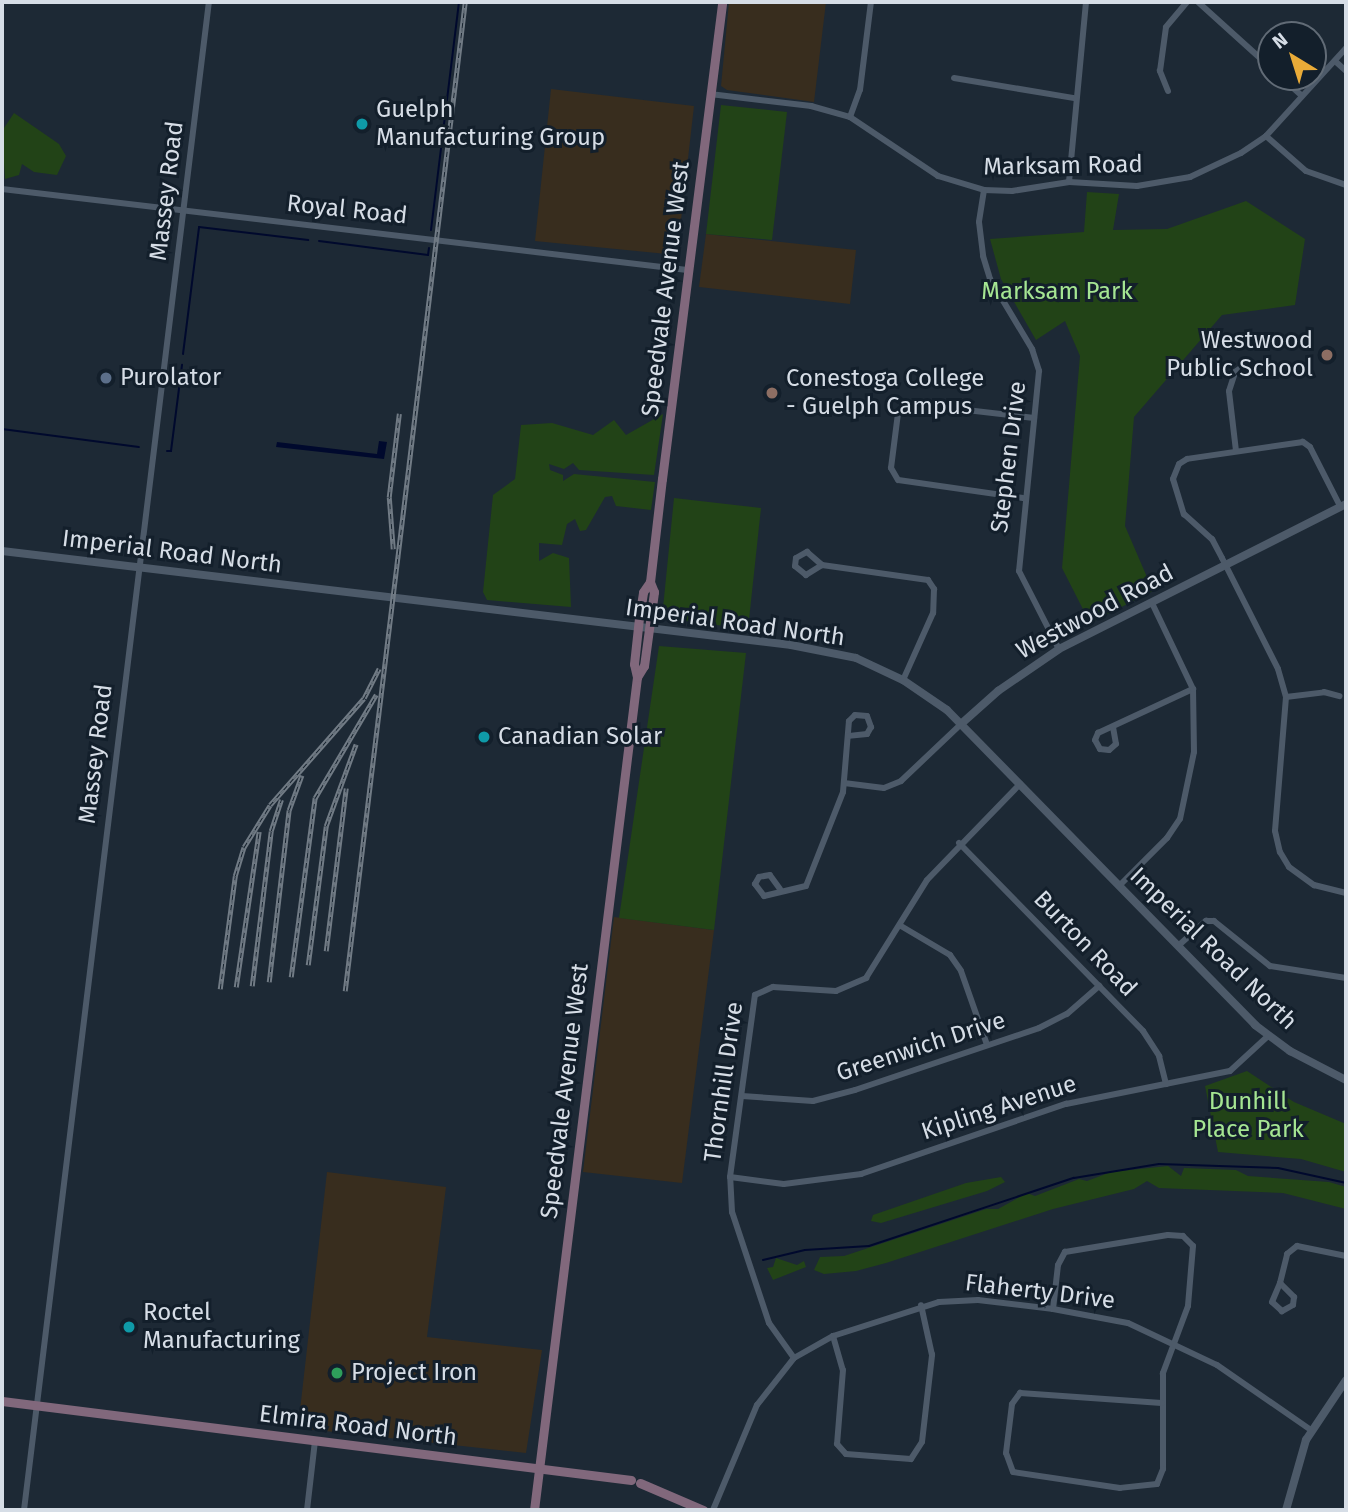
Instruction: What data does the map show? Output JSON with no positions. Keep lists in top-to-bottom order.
{
  "streets": {
    "main road": ["Speedvale Avenue West", "Elmira Road North"],
    "street": [
      "Marksam Road",
      "Massey Road",
      "Royal Road",
      "Stephen Drive",
      "Imperial Road North",
      "Westwood Road",
      "Burton Road",
      "Greenwich Drive",
      "Thornhill Drive",
      "Kipling Avenue",
      "Flaherty Drive"
    ]
  },
  "crossings": [
    ["Marksam Road", "Speedvale Avenue West"],
    ["Marksam Road", "Stephen Drive"],
    ["Massey Road", "Royal Road"],
    ["Massey Road", "Imperial Road North"],
    ["Massey Road", "Elmira Road North"],
    ["Royal Road", "Speedvale Avenue West"],
    ["Speedvale Avenue West", "Imperial Road North"],
    ["Speedvale Avenue West", "Elmira Road North"],
    ["Stephen Drive", "Westwood Road"],
    ["Imperial Road North", "Westwood Road"],
    ["Imperial Road North", "Thornhill Drive"],
    ["Imperial Road North", "Kipling Avenue"],
    ["Burton Road", "Greenwich Drive"],
    ["Burton Road", "Thornhill Drive"],
    ["Burton Road", "Kipling Avenue"],
    ["Greenwich Drive", "Thornhill Drive"],
    ["Thornhill Drive", "Kipling Avenue"],
    ["Thornhill Drive", "Flaherty Drive"]
  ],
  "parks": ["Marksam Park", "Dunhill Place Park"],
  "places": [
    "Guelph Manufacturing Group",
    "Westwood Public School",
    "Purolator",
    "Conestoga College - Guelph Campus",
    "Canadian Solar",
    "Roctel Manufacturing",
    "Project Iron"
  ],
  "north": "top left"
}
